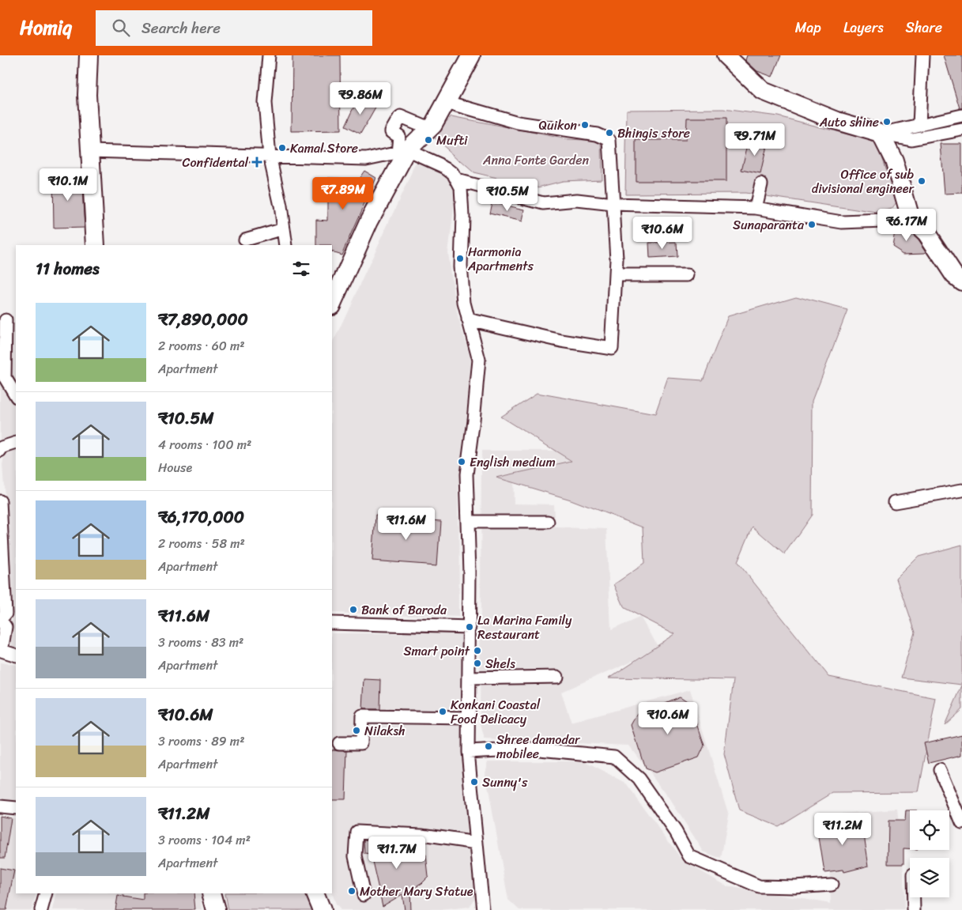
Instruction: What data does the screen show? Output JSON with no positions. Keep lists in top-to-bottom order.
{
  "parks": ["Anna Fonte Garden"],
  "places": {
    "other": [
      "Auto shine",
      "Quikon",
      "Bhingis store",
      "Mufti",
      "Kamal Store",
      "Office of sub divisional engineer",
      "Sunaparanta",
      "Harmonia Apartments",
      "English medium",
      "Bank of Baroda",
      "La Marina Family Restaurant",
      "Smart point",
      "Shels",
      "Konkani Coastal Food Delicacy",
      "Nilaksh",
      "Shree damodar mobilee",
      "Sunny's",
      "Mother Mary Statue"
    ],
    "health": ["Confidental"]
  },
  "page": {
    "header": "Homiq",
    "search": "Search here",
    "nav": ["Map", "Layers", "Share"],
    "price": [
      "₹9.86M",
      "₹9.71M",
      "₹10.1M",
      "₹7.89M",
      "₹10.5M",
      "₹6.17M",
      "₹10.6M",
      "₹11.6M",
      "₹10.6M",
      "₹11.2M",
      "₹11.7M"
    ],
    "heading": "11 homes",
    "list": [
      {
        "name": "₹7,890,000",
        "note": "2 rooms · 60 m² · Apartment"
      },
      {
        "name": "₹10.5M",
        "note": "4 rooms · 100 m² · House"
      },
      {
        "name": "₹6,170,000",
        "note": "2 rooms · 58 m² · Apartment"
      },
      {
        "name": "₹11.6M",
        "note": "3 rooms · 83 m² · Apartment"
      },
      {
        "name": "₹10.6M",
        "note": "3 rooms · 89 m² · Apartment"
      },
      {
        "name": "₹11.2M",
        "note": "3 rooms · 104 m² · Apartment"
      }
    ]
  }
}
